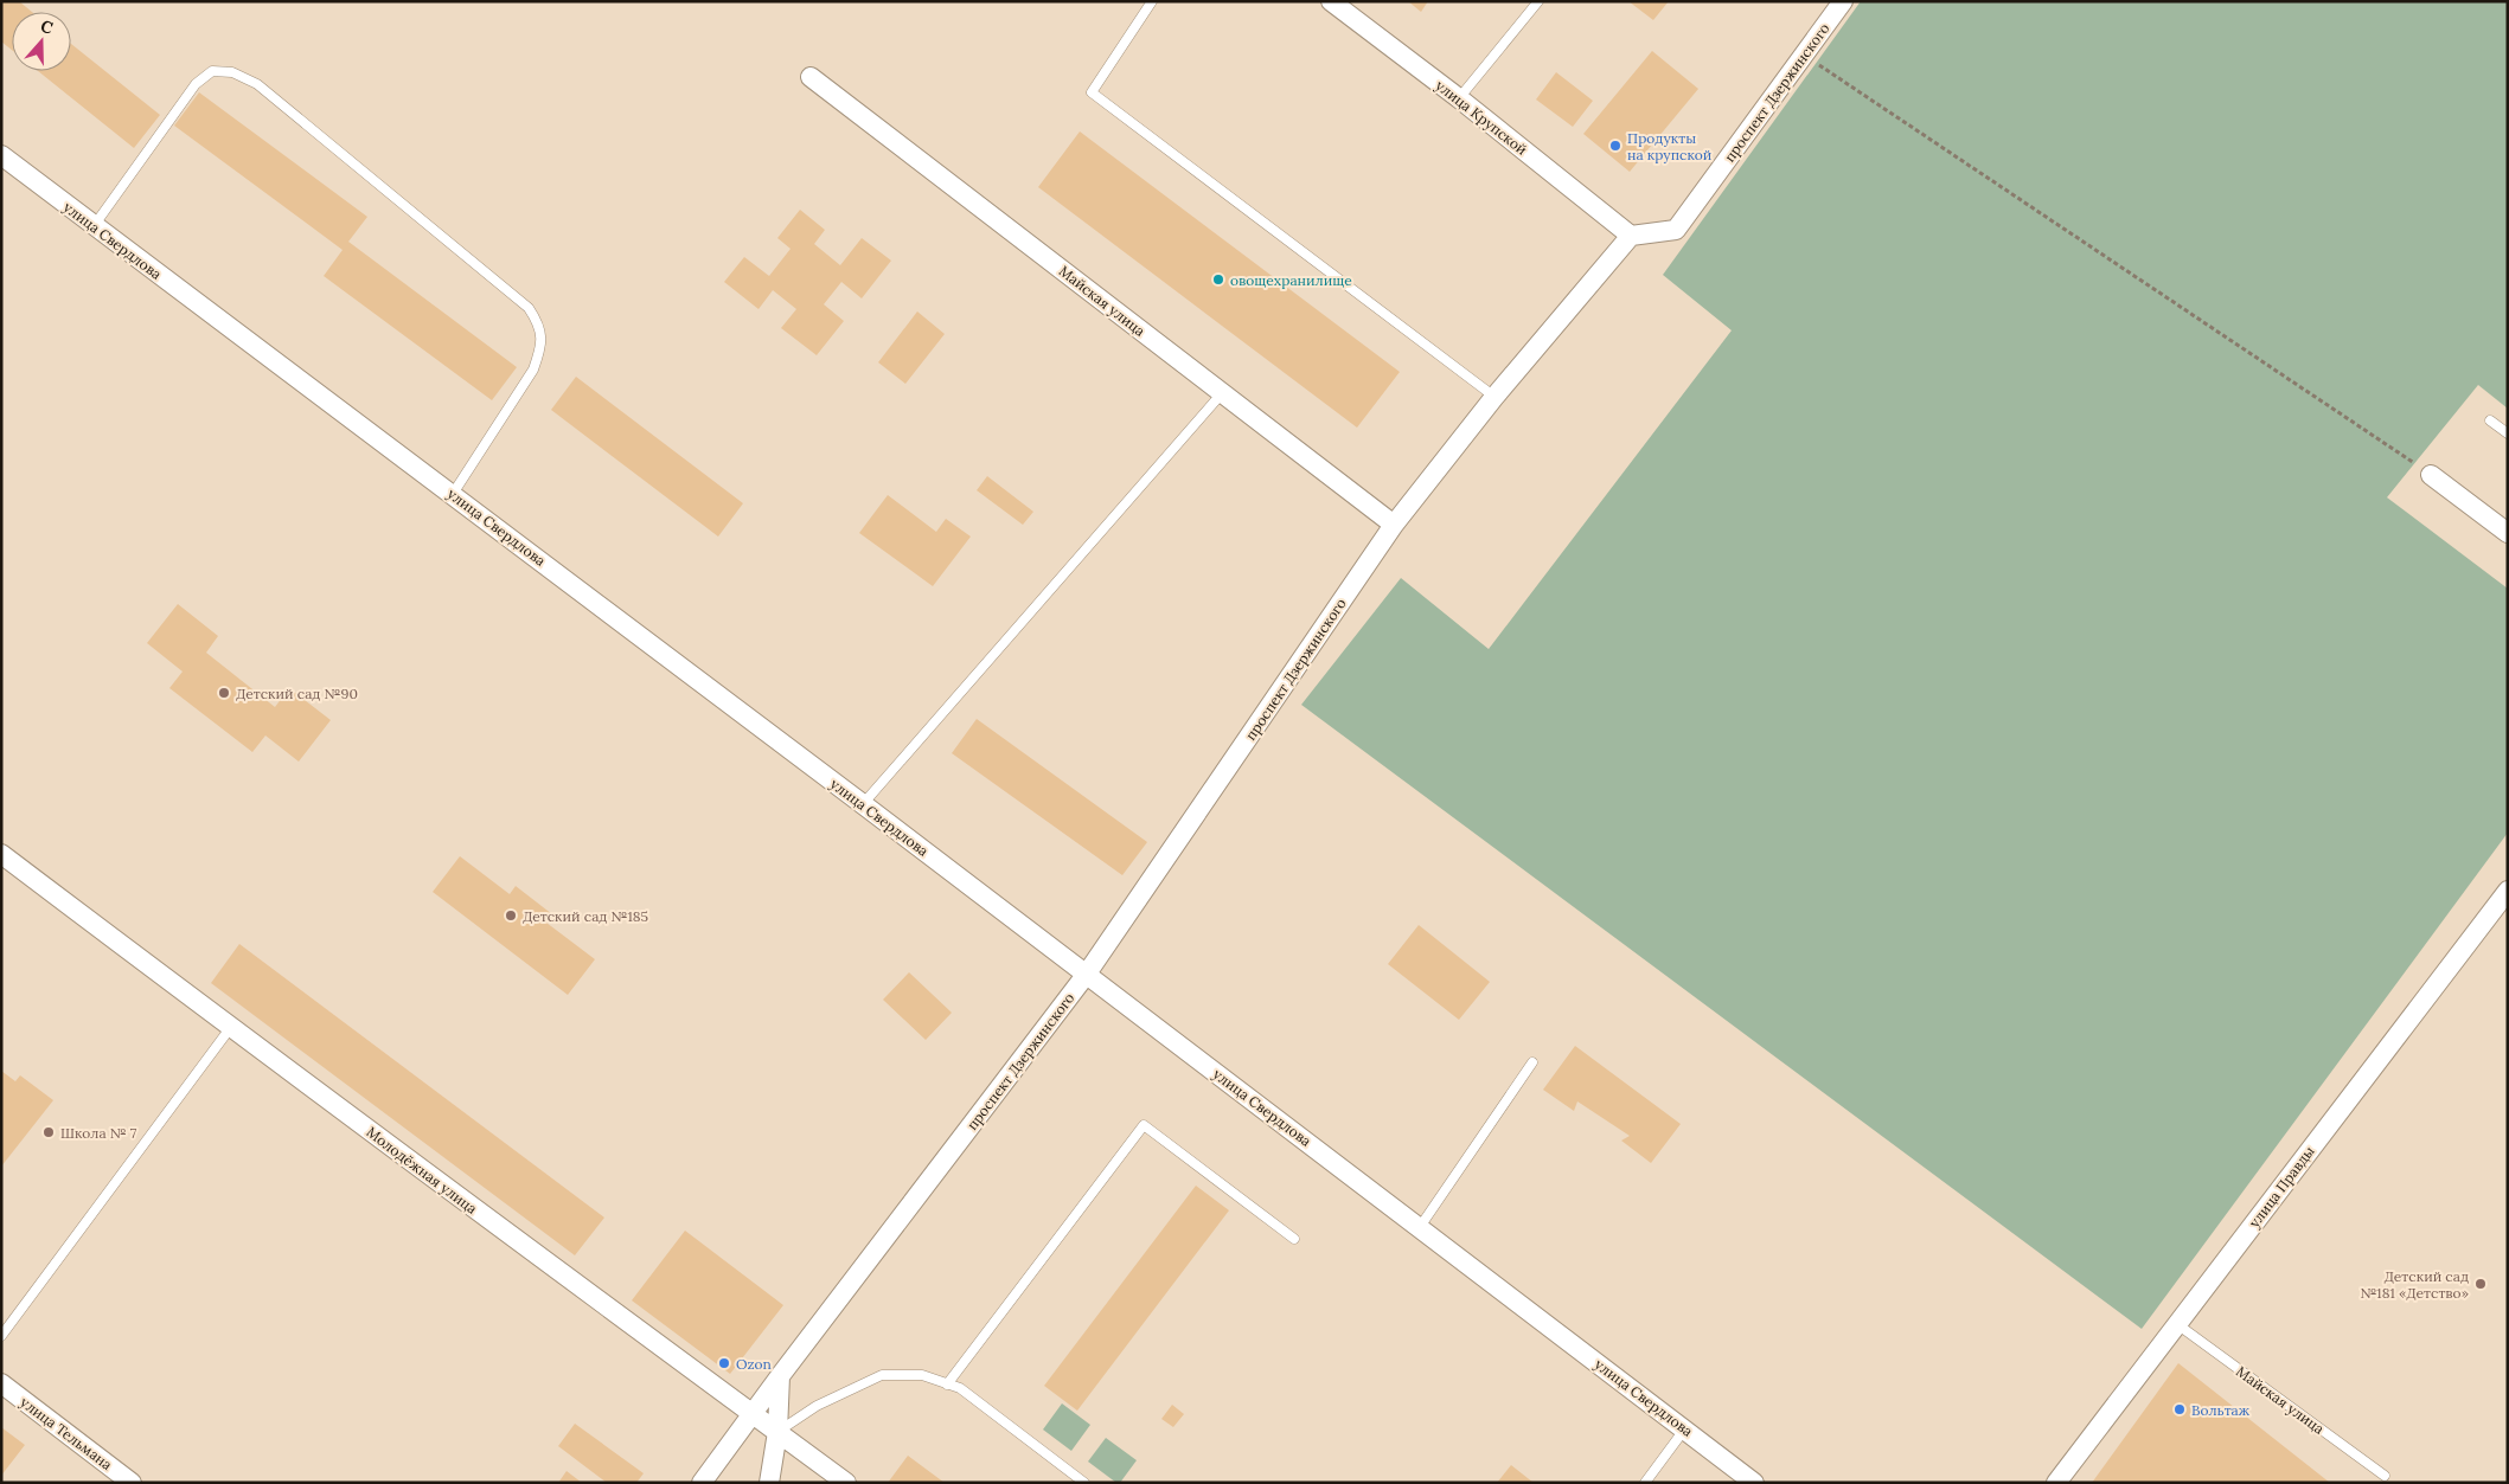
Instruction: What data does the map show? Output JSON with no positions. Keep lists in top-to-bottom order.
{
  "streets": {
    "street": [
      "проспект Дзержинского",
      "улица Крупской",
      "улица Свердлова",
      "Майская улица",
      "Молодёжная улица",
      "улица Правды",
      "улица Тельмана"
    ]
  },
  "crossings": [
    ["проспект Дзержинского", "улица Крупской"],
    ["проспект Дзержинского", "улица Свердлова"],
    ["проспект Дзержинского", "Майская улица"],
    ["проспект Дзержинского", "Молодёжная улица"],
    ["Майская улица", "улица Правды"]
  ],
  "places": [
    "Продукты на крупской",
    "овощехранилище",
    "Детский сад №90",
    "Детский сад №185",
    "Школа № 7",
    "Детский сад №181 «Детство»",
    "Ozon",
    "Вольтаж"
  ],
  "north": "top"
}
